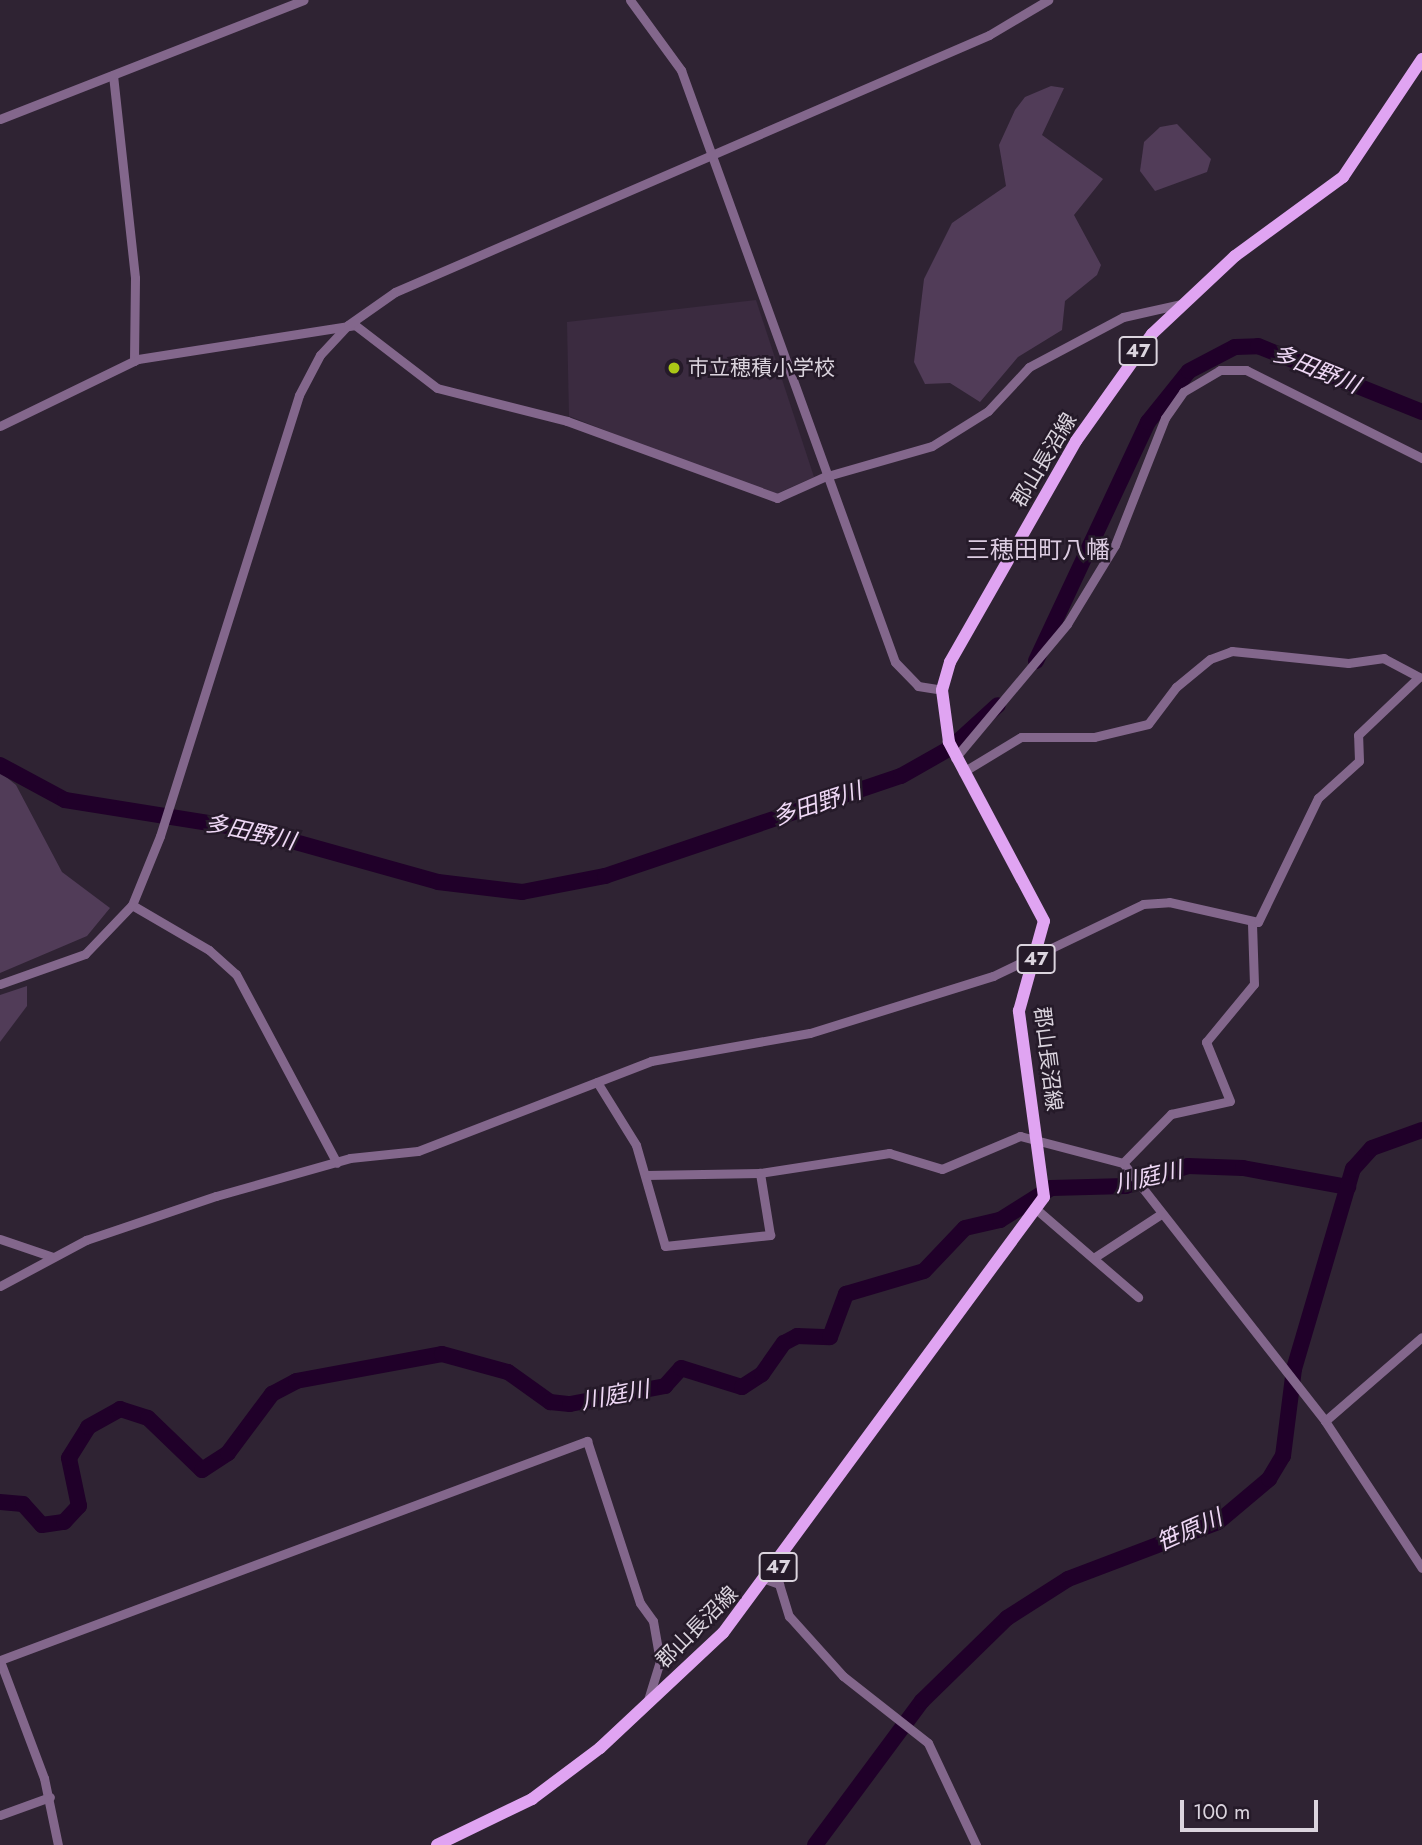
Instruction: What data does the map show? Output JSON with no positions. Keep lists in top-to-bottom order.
{
  "streets": {
    "main road": ["47", "郡山長沼線"]
  },
  "districts": ["三穂田町八幡"],
  "water": ["多田野川", "川庭川", "笹原川"],
  "places": ["市立穂積小学校"],
  "scale_bar": "100 m"
}
